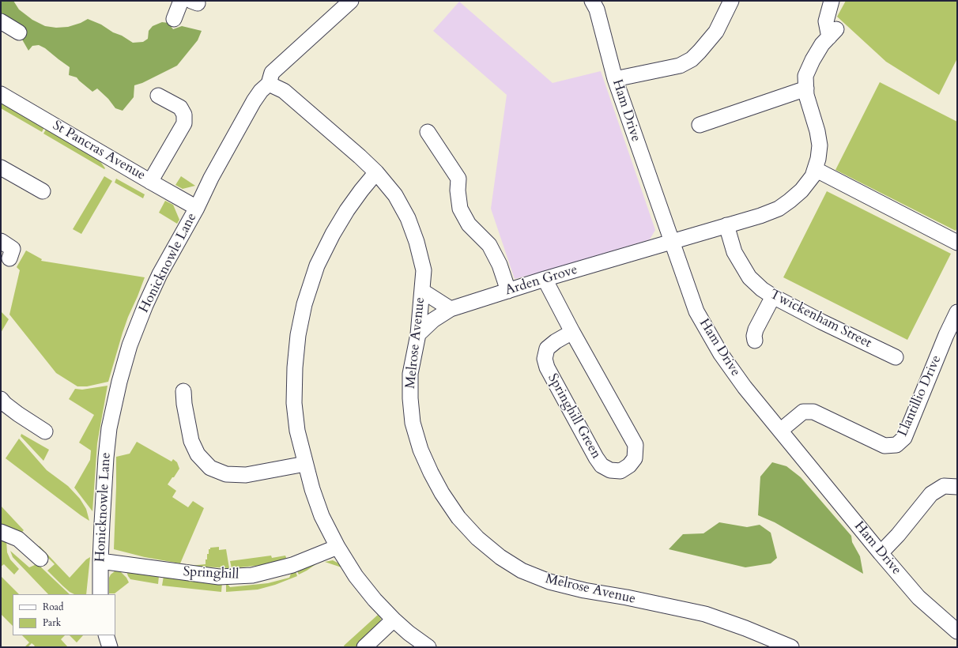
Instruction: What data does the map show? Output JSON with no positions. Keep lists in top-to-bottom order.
{
  "streets": {
    "street": [
      "Ham Drive",
      "St Pancras Avenue",
      "Honicknowle Lane",
      "Arden Grove",
      "Twickenham Street",
      "Melrose Avenue",
      "Llantillio Drive",
      "Springhill Green",
      "Springhill"
    ]
  },
  "crossings": [
    ["Ham Drive", "Arden Grove"],
    ["Ham Drive", "Llantillio Drive"],
    ["St Pancras Avenue", "Honicknowle Lane"],
    ["Honicknowle Lane", "Melrose Avenue"],
    ["Honicknowle Lane", "Springhill"],
    ["Arden Grove", "Twickenham Street"],
    ["Arden Grove", "Melrose Avenue"],
    ["Arden Grove", "Springhill Green"]
  ],
  "legend": ["Road", "Park"]
}
